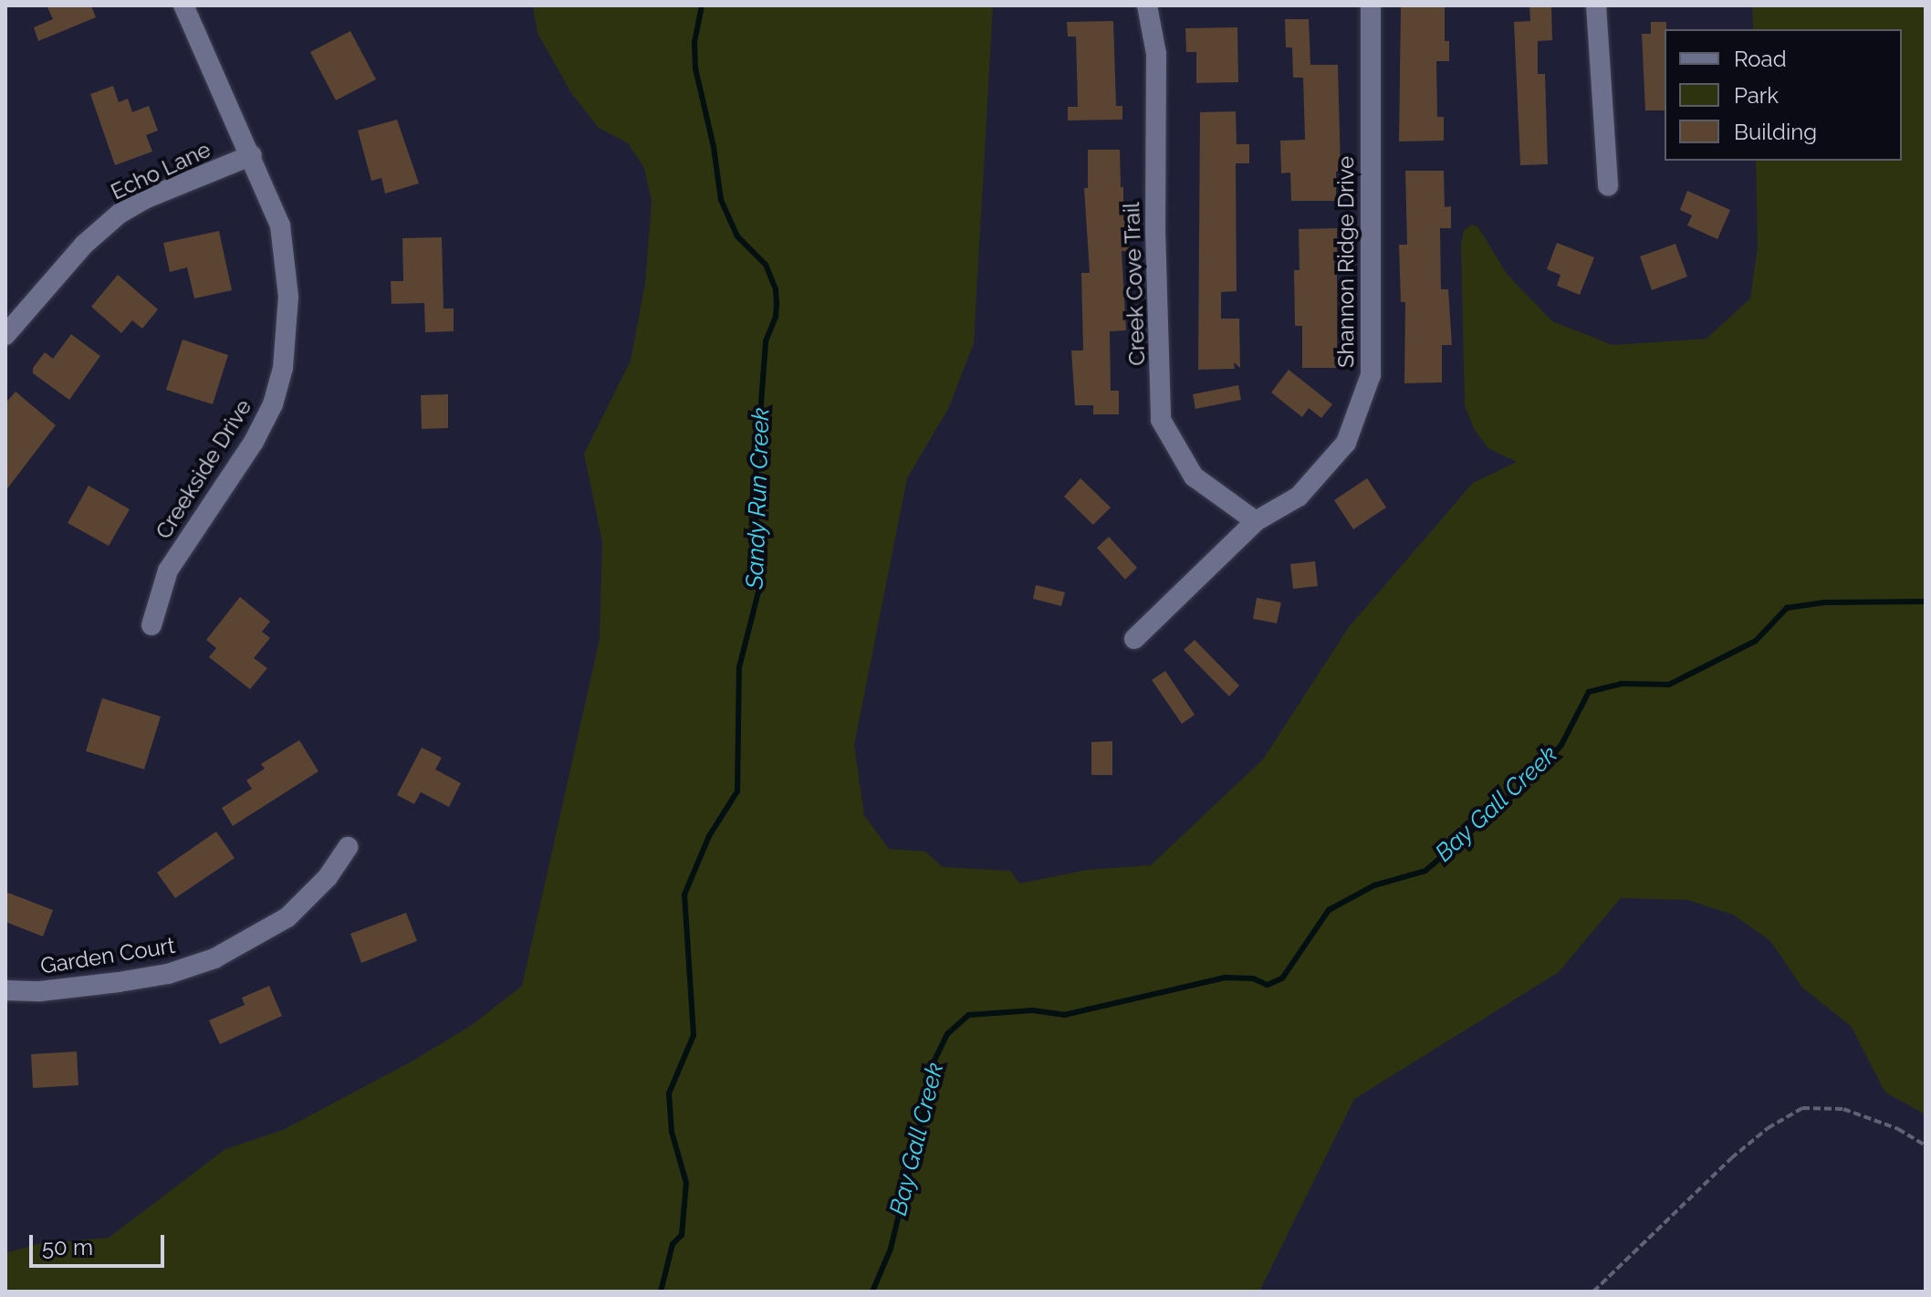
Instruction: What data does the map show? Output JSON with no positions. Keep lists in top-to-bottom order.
{
  "streets": {
    "street": [
      "Echo Lane",
      "Shannon Ridge Drive",
      "Creek Cove Trail",
      "Creekside Drive",
      "Garden Court"
    ]
  },
  "crossings": [
    ["Echo Lane", "Creekside Drive"],
    ["Shannon Ridge Drive", "Creek Cove Trail"]
  ],
  "water": ["Sandy Run Creek", "Bay Gall Creek"],
  "legend": ["Road", "Park", "Building"],
  "scale_bar": "50 m"
}
